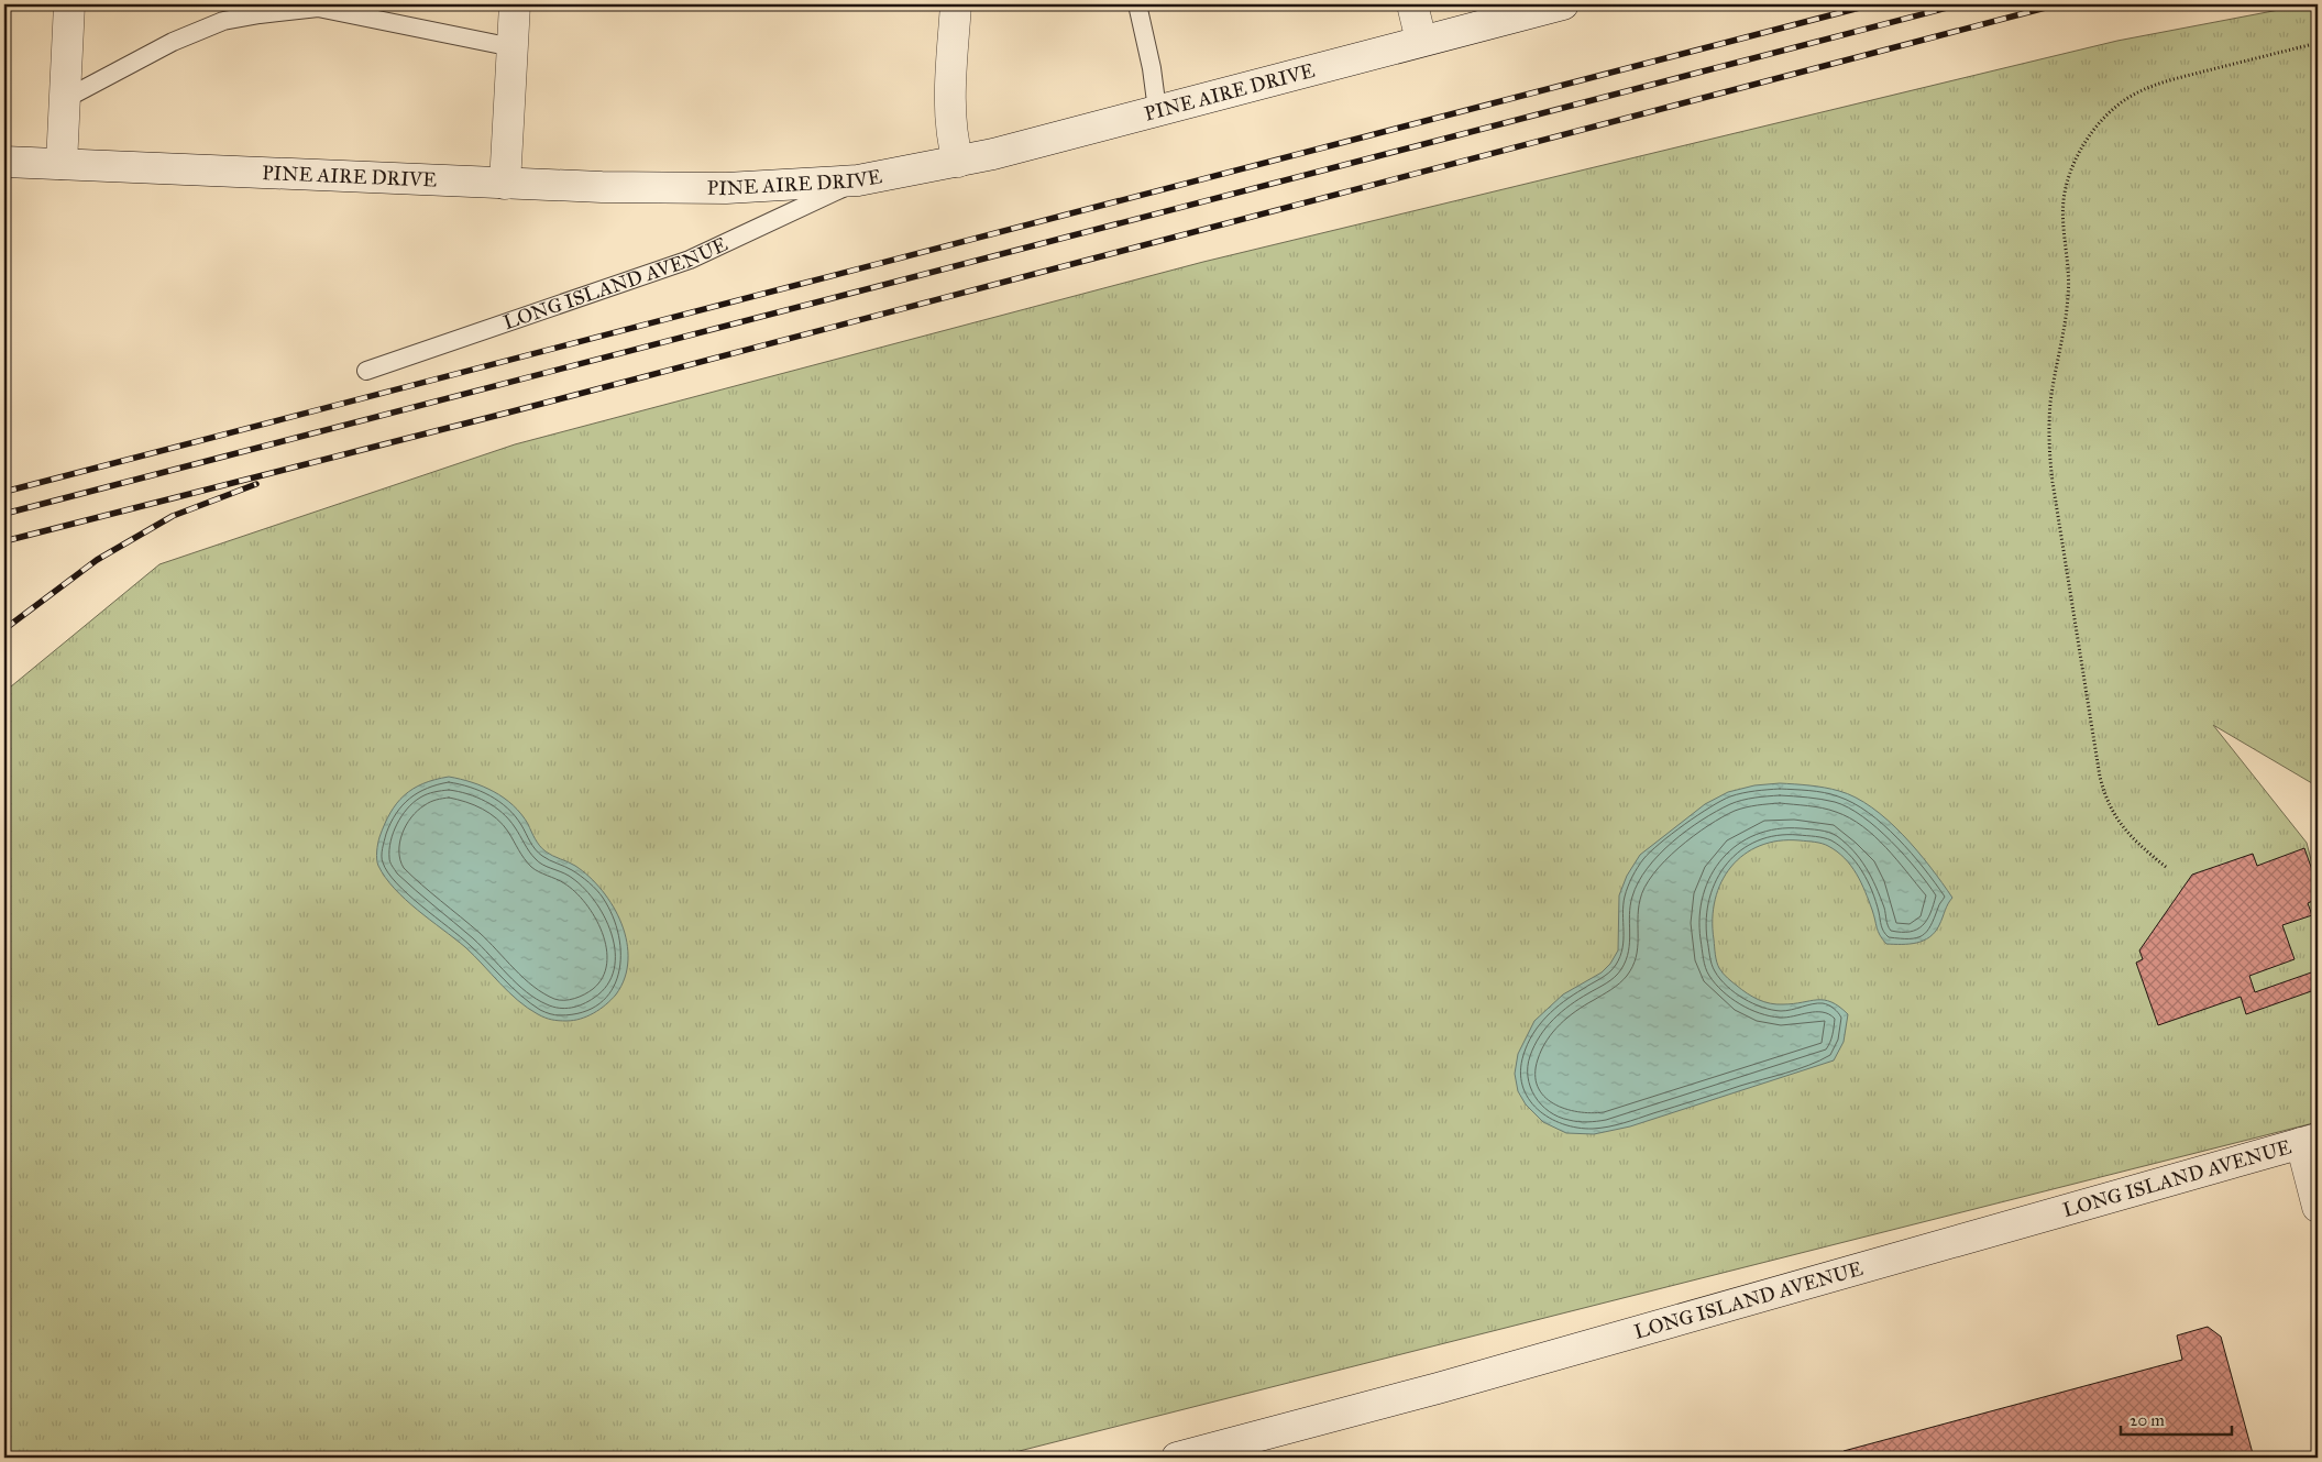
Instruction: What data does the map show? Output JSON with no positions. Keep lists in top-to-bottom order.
{
  "streets": {
    "street": ["PINE AIRE DRIVE", "LONG ISLAND AVENUE"]
  },
  "crossings": [
    ["PINE AIRE DRIVE", "LONG ISLAND AVENUE"]
  ],
  "scale_bar": "20 m"
}
